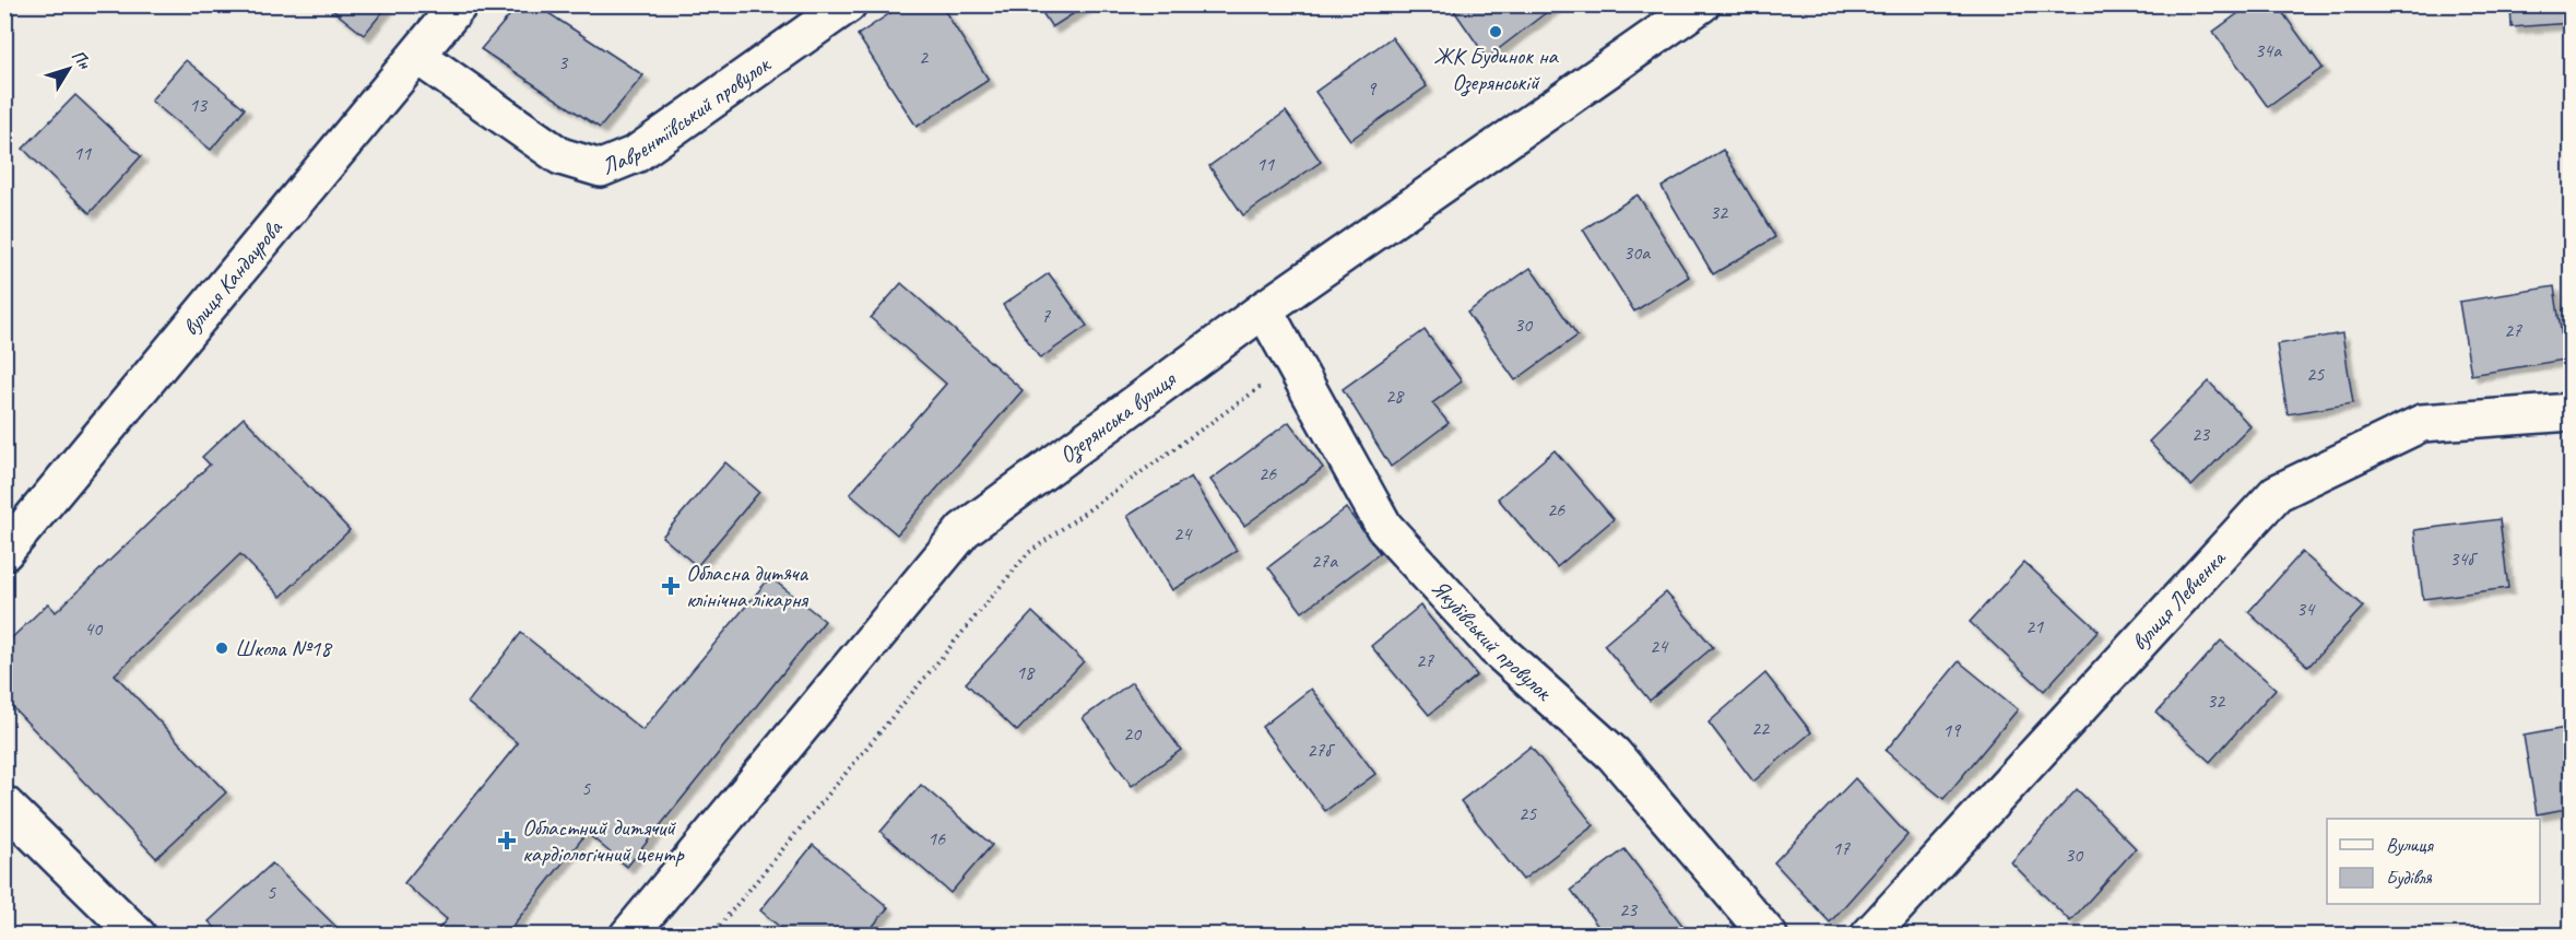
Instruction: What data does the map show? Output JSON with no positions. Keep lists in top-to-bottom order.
{
  "streets": {
    "street": [
      "Лаврентіївський провулок",
      "вулиця Кандаурова",
      "Озерянська вулиця",
      "вулиця Левченка",
      "Якубівський провулок"
    ]
  },
  "crossings": [
    ["Лаврентіївський провулок", "вулиця Кандаурова"],
    ["Озерянська вулиця", "Якубівський провулок"]
  ],
  "places": {
    "other": ["ЖК Будинок на Озерянській", "Школа №18"],
    "health": ["Обласна дитяча клінічна лікарня", "Областний дитячий кардіологічний центр"]
  },
  "house_numbers": [
    "34а",
    "2",
    "3",
    "9",
    "13",
    "11",
    "11",
    "32",
    "30а",
    "7",
    "30",
    "27",
    "25",
    "28",
    "23",
    "26",
    "26",
    "24",
    "34б",
    "27а",
    "34",
    "21",
    "40",
    "24",
    "27",
    "18",
    "32",
    "22",
    "19",
    "20",
    "27б",
    "5",
    "25",
    "16",
    "17",
    "30",
    "5",
    "23"
  ],
  "legend": ["Вулиця", "Будівля"],
  "north": "top right"
}
